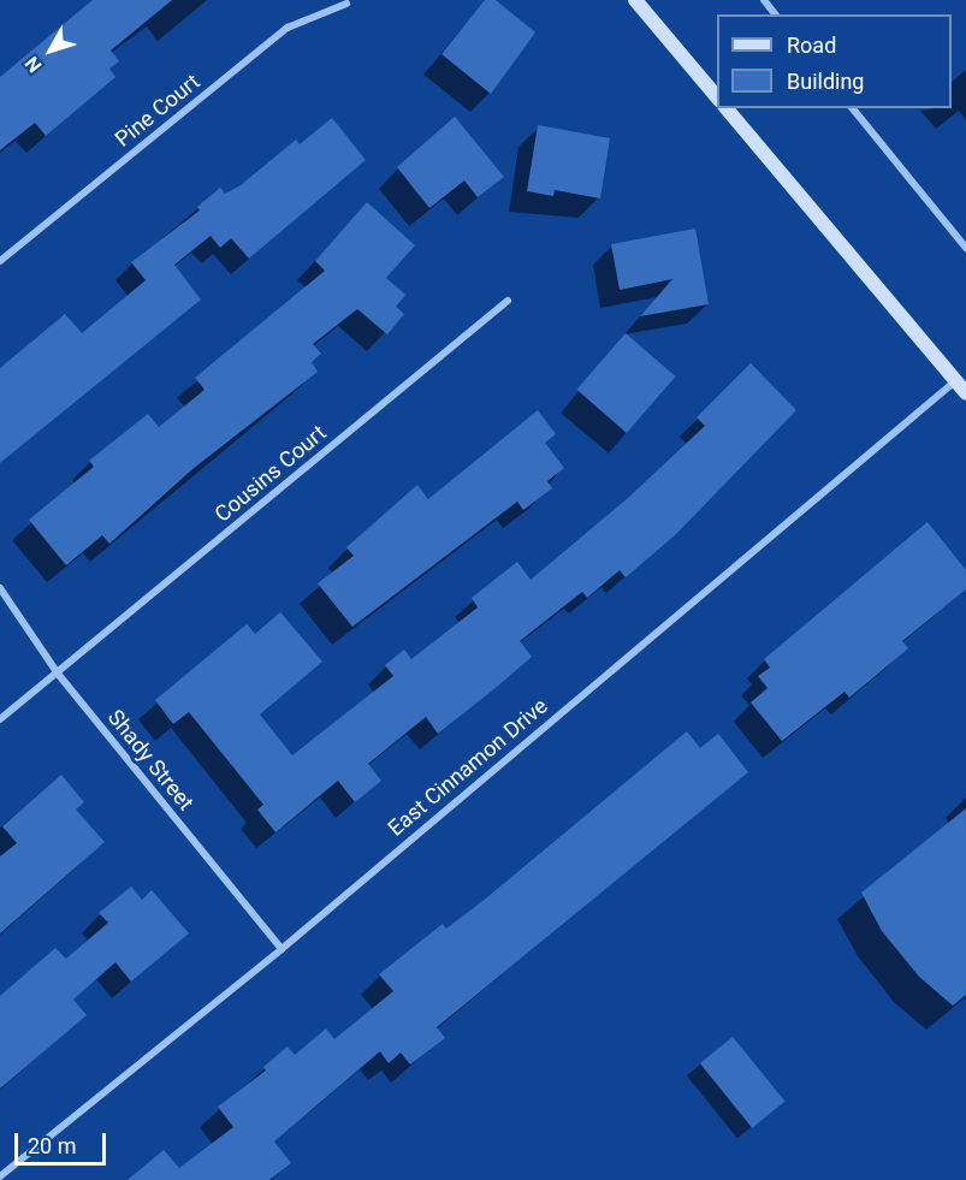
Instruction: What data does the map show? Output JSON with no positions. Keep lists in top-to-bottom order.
{
  "streets": {
    "street": [
      "Pine Court",
      "Cousins Court",
      "Shady Street",
      "East Cinnamon Drive"
    ]
  },
  "crossings": [
    ["Cousins Court", "Shady Street"],
    ["Shady Street", "East Cinnamon Drive"]
  ],
  "legend": ["Road", "Building"],
  "scale_bar": "20 m",
  "north": "bottom left"
}
